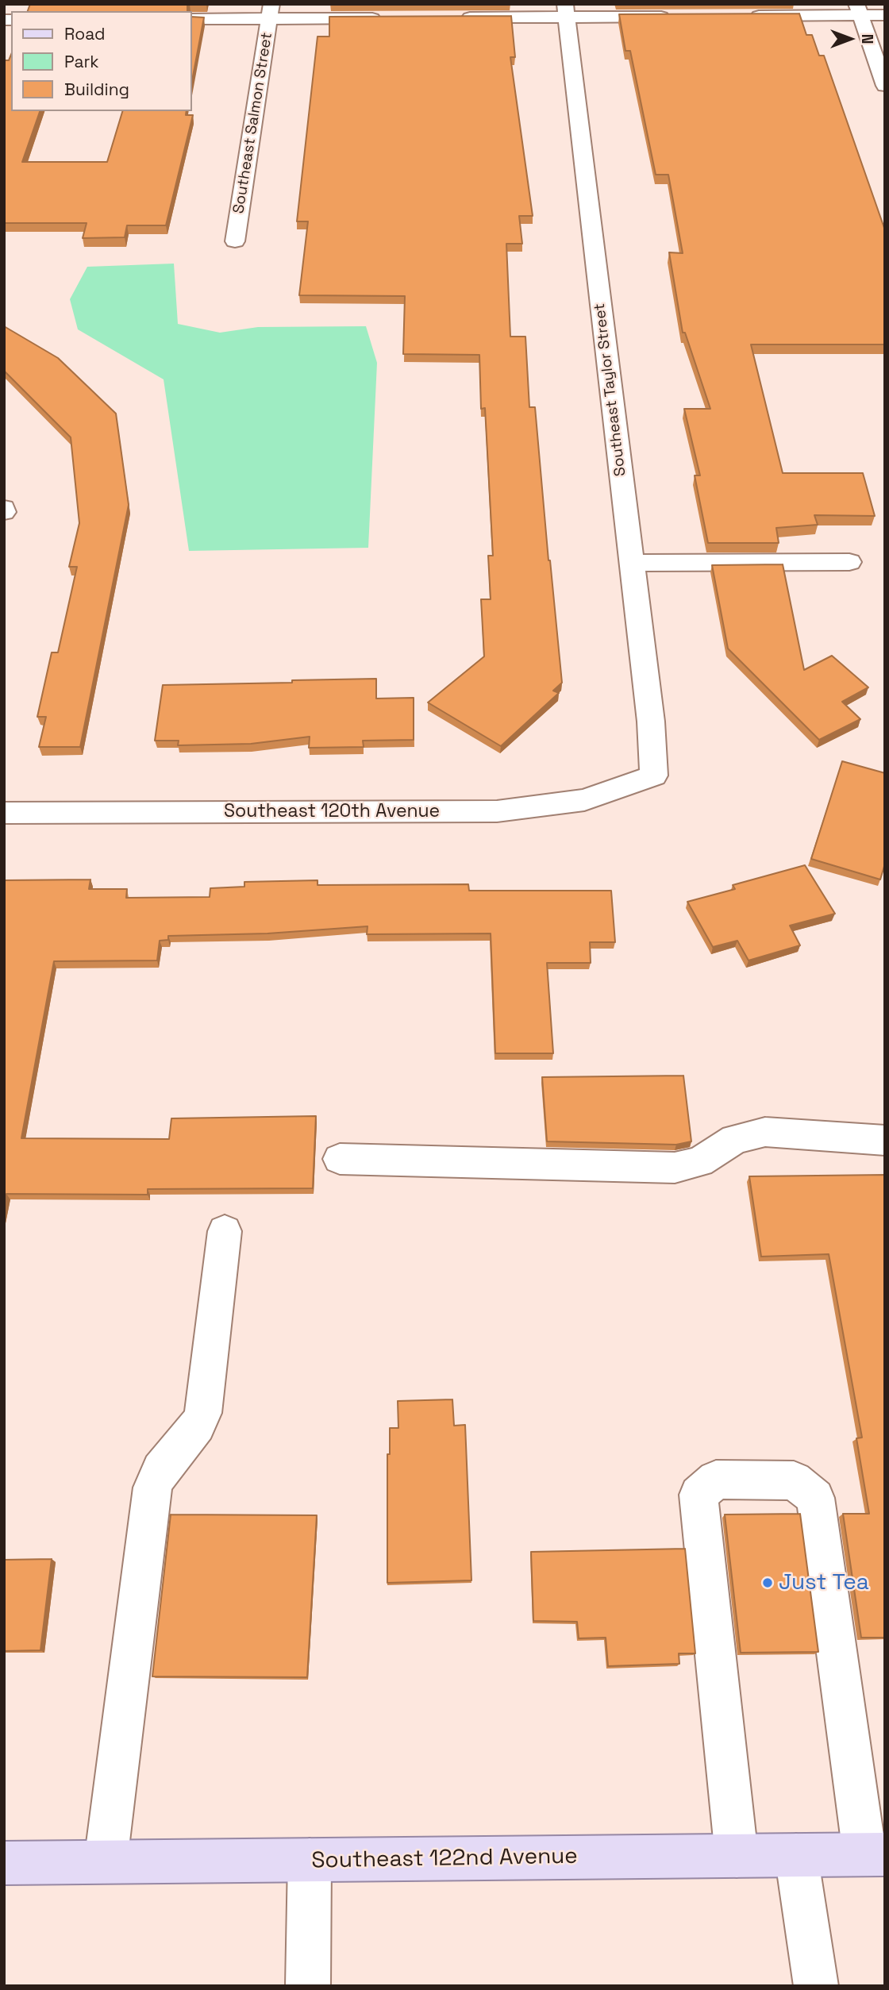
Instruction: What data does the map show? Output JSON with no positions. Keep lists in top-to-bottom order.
{
  "streets": {
    "main road": ["Southeast 122nd Avenue"],
    "street": ["Southeast Salmon Street", "Southeast Taylor Street", "Southeast 120th Avenue"]
  },
  "crossings": [
    ["Southeast Taylor Street", "Southeast 120th Avenue"]
  ],
  "places": ["Just Tea"],
  "legend": ["Road", "Park", "Building"],
  "north": "right"
}
